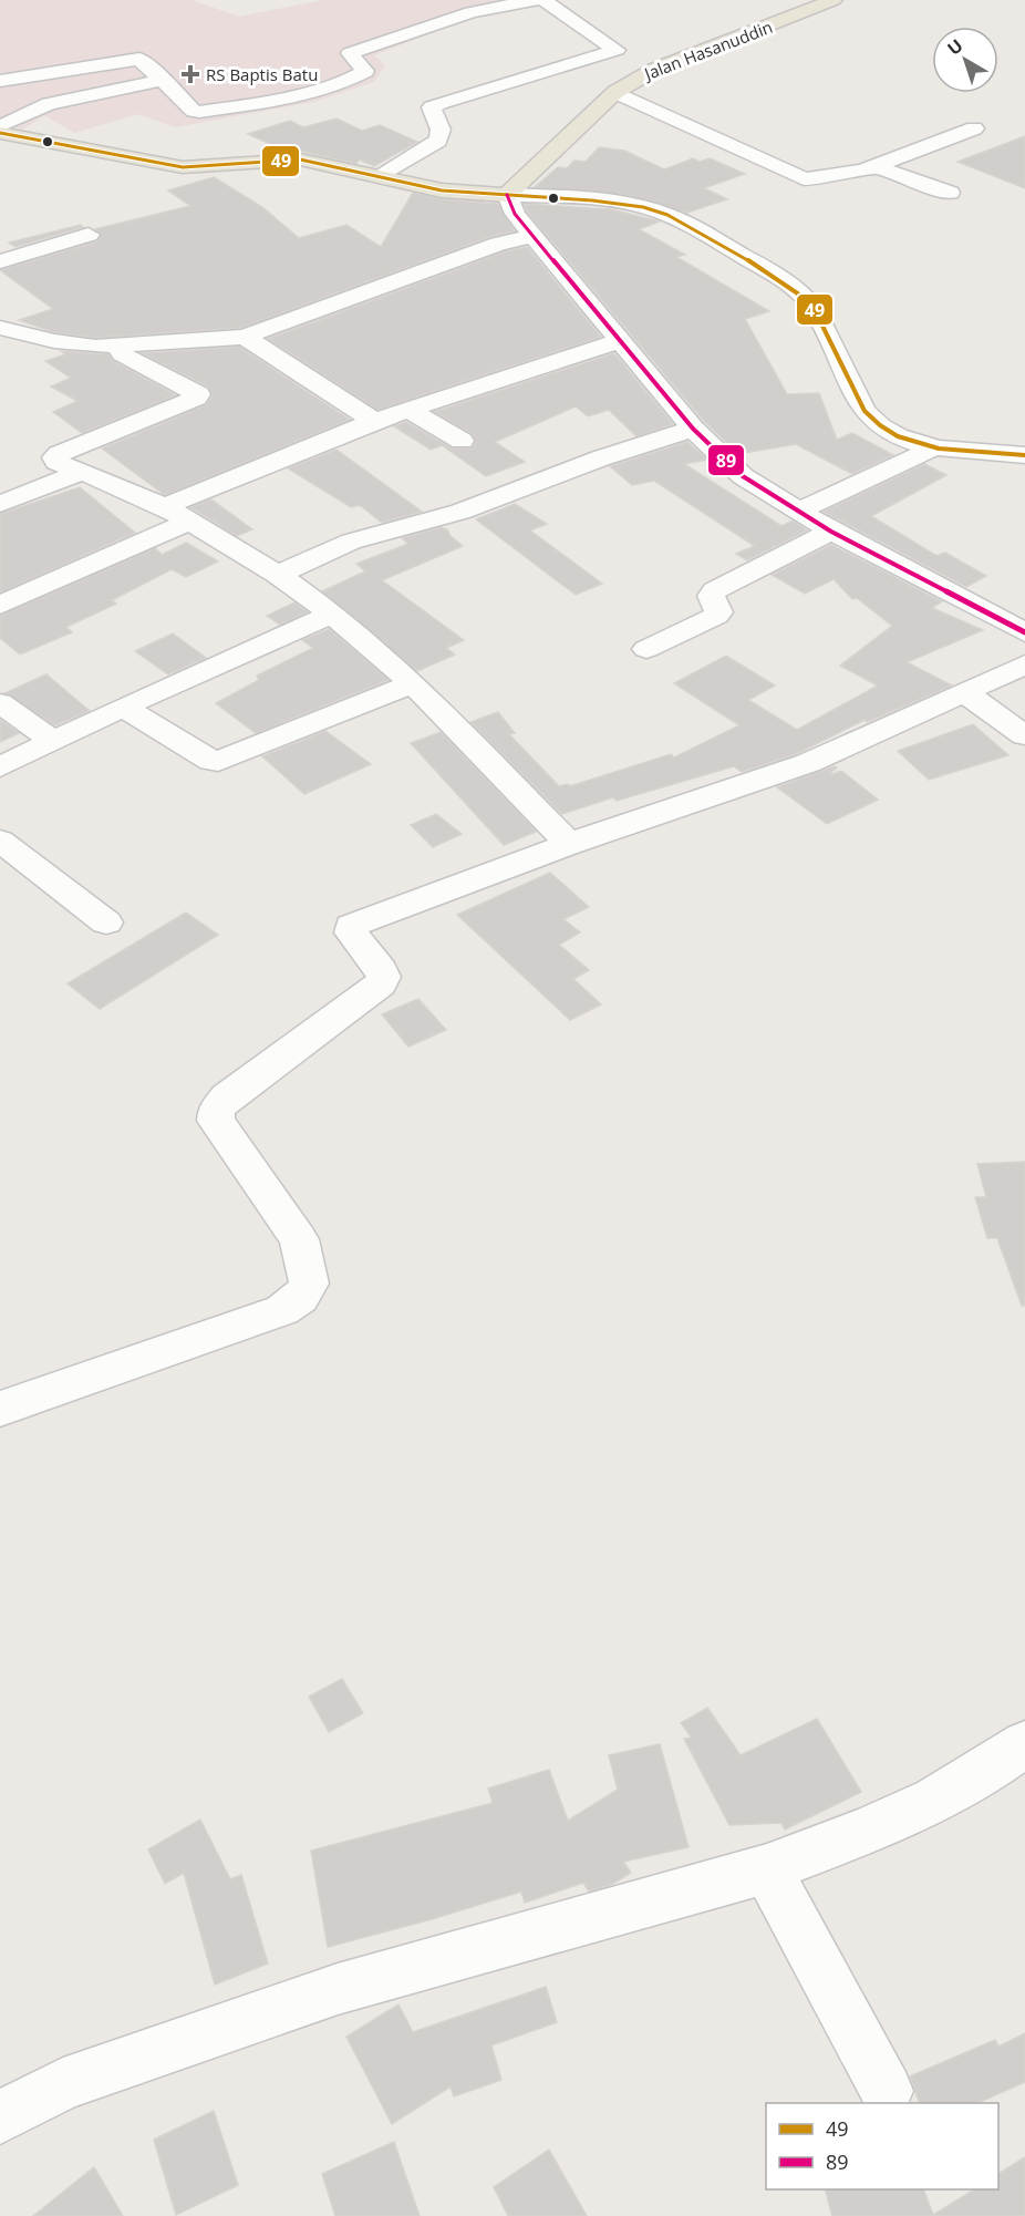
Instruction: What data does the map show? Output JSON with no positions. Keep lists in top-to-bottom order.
{
  "streets": {
    "main road": ["Jalan Hasanuddin"]
  },
  "places": {
    "health": ["RS Baptis Batu"]
  },
  "lines": ["transit line 49", "transit line 89"],
  "legend": ["49", "89"],
  "north": "top left"
}
